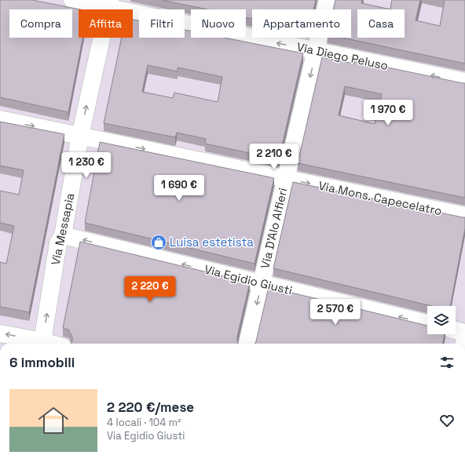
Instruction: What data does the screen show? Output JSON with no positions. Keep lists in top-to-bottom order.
{
  "streets": {
    "street": [
      "Via Diego Peluso",
      "Via Mons. Capecelatro",
      "Via D'Alo Alfieri",
      "Via Messapia",
      "Via Egidio Giusti"
    ]
  },
  "crossings": [
    ["Via Diego Peluso", "Via D'Alo Alfieri"],
    ["Via Diego Peluso", "Via Messapia"],
    ["Via Mons. Capecelatro", "Via D'Alo Alfieri"],
    ["Via Mons. Capecelatro", "Via Messapia"],
    ["Via D'Alo Alfieri", "Via Egidio Giusti"],
    ["Via Messapia", "Via Egidio Giusti"]
  ],
  "one_way": [
    "Via Diego Peluso",
    "Via Mons. Capecelatro",
    "Via D'Alo Alfieri",
    "Via Messapia",
    "Via Egidio Giusti"
  ],
  "places": {
    "shop": ["Luisa estetista"]
  },
  "page": {
    "chip": [
      "Compra",
      "Affitta",
      "Filtri",
      "Nuovo",
      "Appartamento",
      "Casa"
    ],
    "price": [
      "1 970 €",
      "2 210 €",
      "1 230 €",
      "1 690 €",
      "2 220 €",
      "2 570 €"
    ],
    "heading": "6 immobili",
    "list": [
      {
        "name": "2 220 €/mese",
        "note": "4 locali · 104 m² · Via Egidio Giusti"
      }
    ]
  }
}
